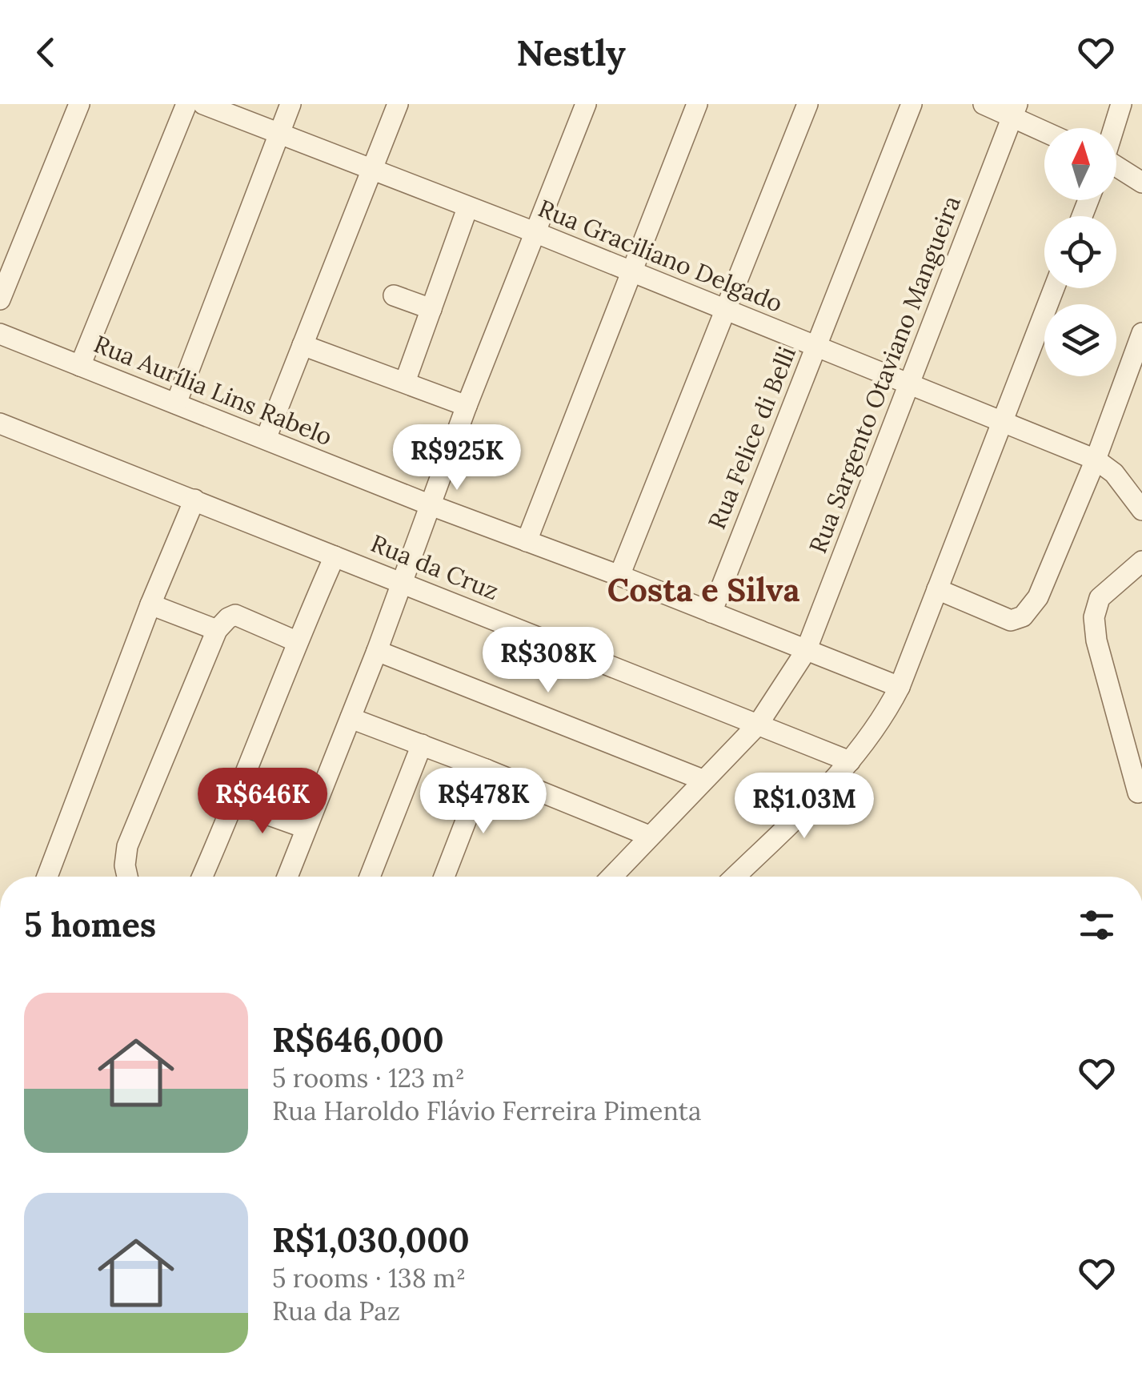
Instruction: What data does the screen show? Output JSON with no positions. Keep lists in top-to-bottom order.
{
  "streets": {
    "street": [
      "Rua Graciliano Delgado",
      "Rua Sargento Otaviano Mangueira",
      "Rua Aurília Lins Rabelo",
      "Rua Felice di Belli",
      "Rua da Cruz"
    ]
  },
  "crossings": [
    ["Rua Graciliano Delgado", "Rua Sargento Otaviano Mangueira"],
    ["Rua Graciliano Delgado", "Rua Felice di Belli"],
    ["Rua Sargento Otaviano Mangueira", "Rua Aurília Lins Rabelo"],
    ["Rua Sargento Otaviano Mangueira", "Rua da Cruz"],
    ["Rua Aurília Lins Rabelo", "Rua Felice di Belli"]
  ],
  "districts": ["Costa e Silva"],
  "north": "top",
  "page": {
    "header": "Nestly",
    "price": [
      "R$925K",
      "R$308K",
      "R$646K",
      "R$478K",
      "R$1.03M"
    ],
    "heading": "5 homes",
    "list": [
      {
        "name": "R$646,000",
        "note": "5 rooms · 123 m² · Rua Haroldo Flávio Ferreira Pimenta"
      },
      {
        "name": "R$1,030,000",
        "note": "5 rooms · 138 m² · Rua da Paz"
      }
    ]
  }
}
